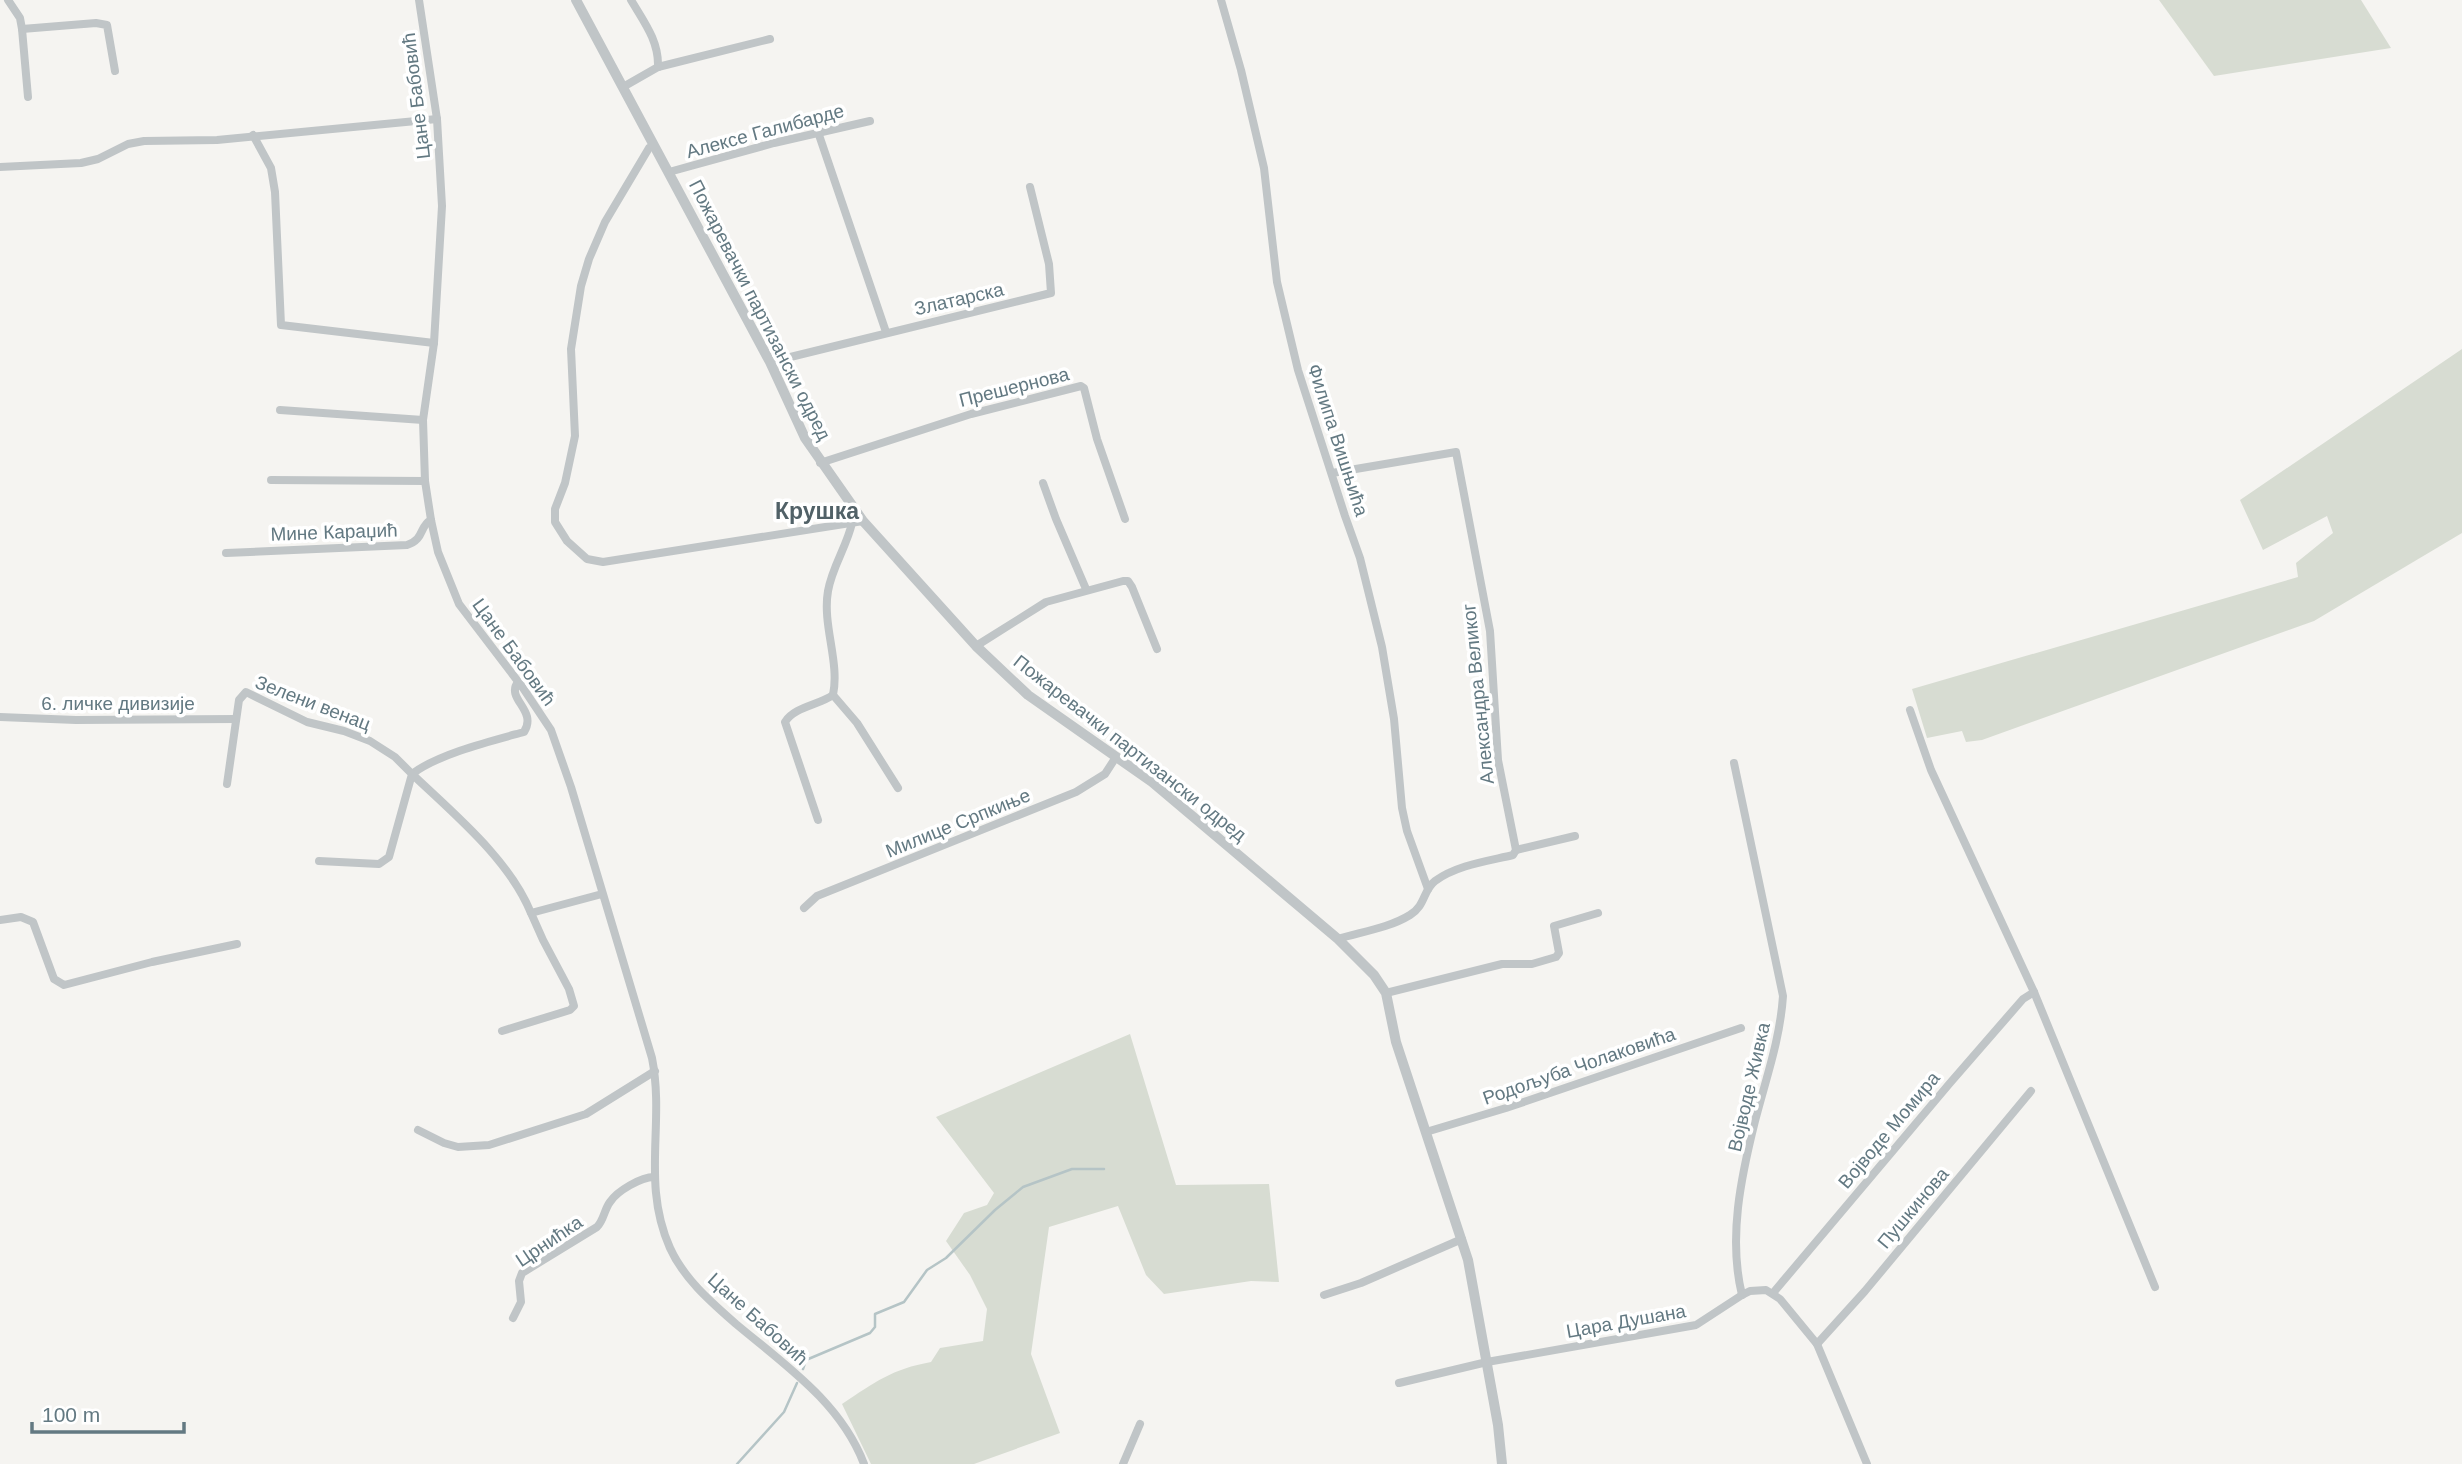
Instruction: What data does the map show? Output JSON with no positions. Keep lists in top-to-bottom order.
{
  "streets": {
    "street": [
      "Цане Бабовић",
      "Алексе Галибарде",
      "Златарска",
      "Пожаревачки партизански одред",
      "Прешернова",
      "Филипа Вишњића",
      "Мине Караџић",
      "Александра Великог",
      "6. личке дивизије",
      "Зелени венац",
      "Милице Српкиње",
      "Родољуба Чолаковића",
      "Војводе Живка",
      "Војводе Момира",
      "Пушкинова",
      "Црнићка",
      "Цара Душана"
    ]
  },
  "crossings": [
    ["Цане Бабовић", "Мине Караџић"],
    ["Цане Бабовић", "Црнићка"],
    ["Алексе Галибарде", "Пожаревачки партизански одред"],
    ["Златарска", "Пожаревачки партизански одред"],
    ["Пожаревачки партизански одред", "Прешернова"],
    ["Пожаревачки партизански одред", "Милице Српкиње"],
    ["Пожаревачки партизански одред", "Родољуба Чолаковића"],
    ["Пожаревачки партизански одред", "Цара Душана"],
    ["Филипа Вишњића", "Александра Великог"],
    ["6. личке дивизије", "Зелени венац"],
    ["Војводе Живка", "Цара Душана"],
    ["Војводе Момира", "Цара Душана"]
  ],
  "districts": ["Крушка"],
  "scale_bar": "100 m"
}
